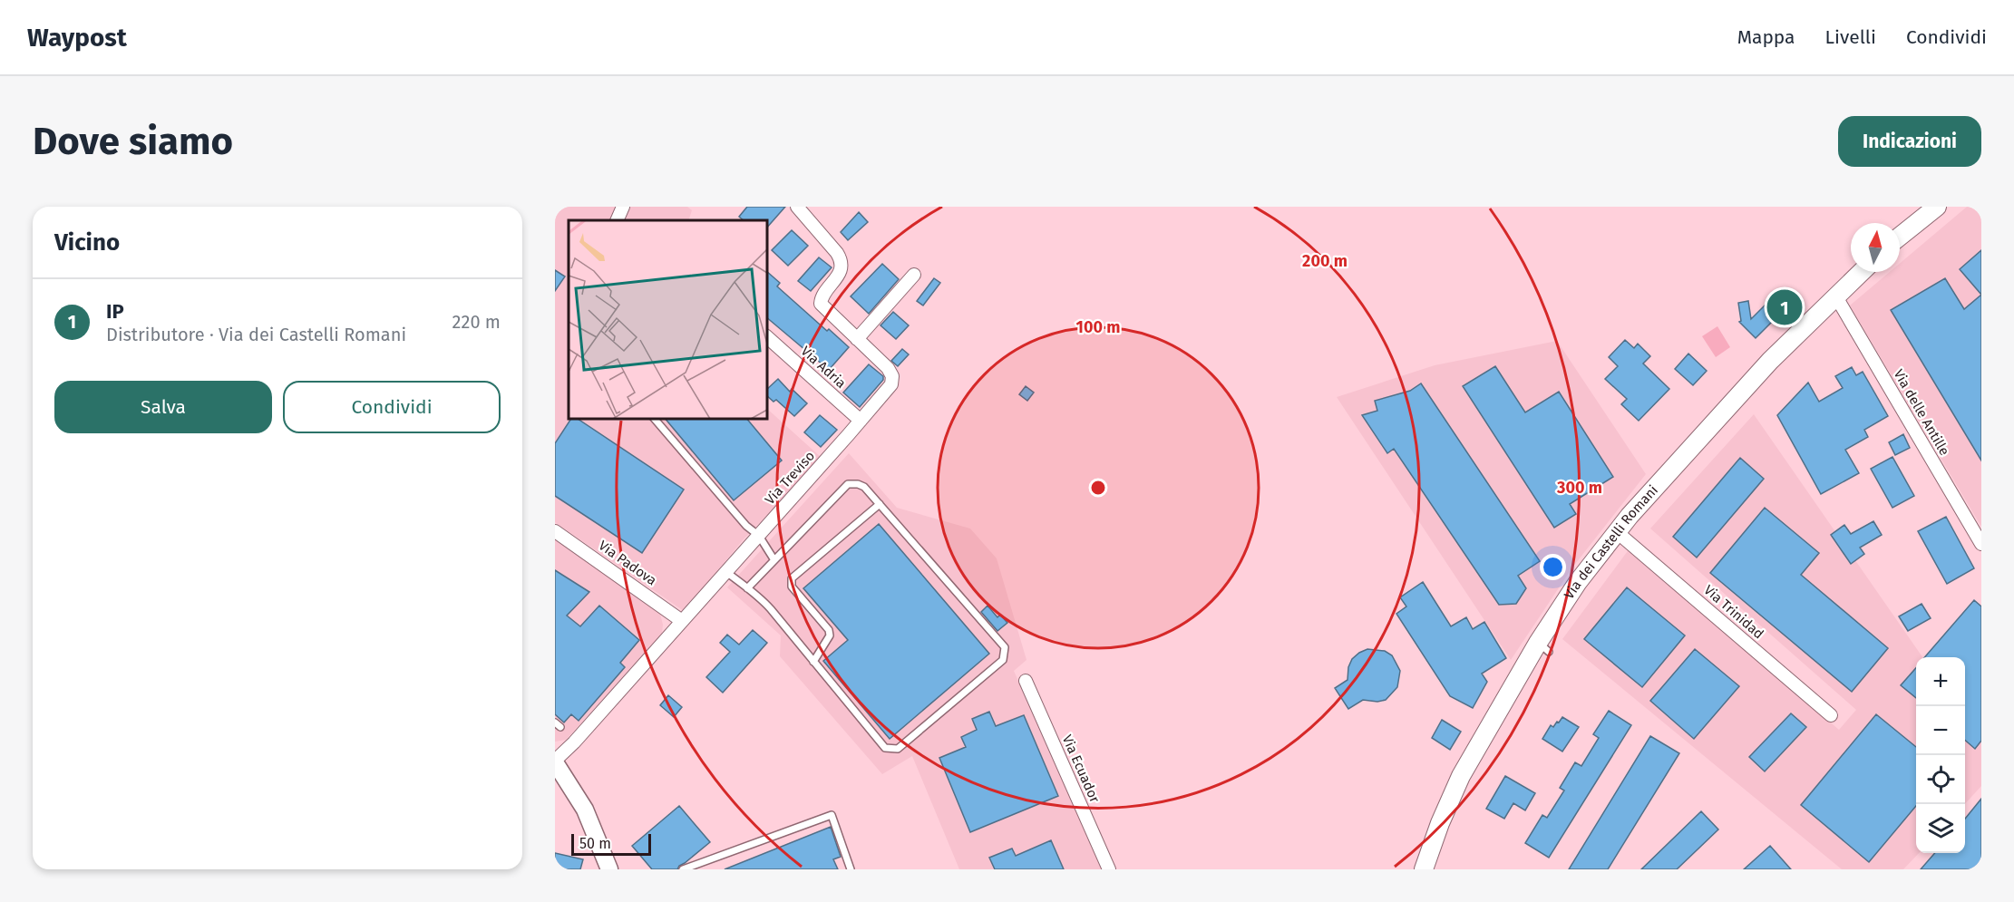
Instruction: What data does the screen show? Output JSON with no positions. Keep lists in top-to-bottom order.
{
  "streets": {
    "main road": ["Via dei Castelli Romani"],
    "street": [
      "Via Adria",
      "Via delle Antille",
      "Via Treviso",
      "Via Padova",
      "Via Trinidad",
      "Via Ecuador"
    ]
  },
  "crossings": [
    ["Via Adria", "Via Treviso"],
    ["Via delle Antille", "Via dei Castelli Romani"],
    ["Via Treviso", "Via Padova"],
    ["Via dei Castelli Romani", "Via Trinidad"]
  ],
  "scale_bar": "50 m",
  "north": "top",
  "page": {
    "header": "Waypost",
    "nav": ["Mappa", "Livelli", "Condividi"],
    "buttons": [
      "Indicazioni",
      ["Salva", "Condividi"]
    ],
    "title": "Dove siamo",
    "heading": "Vicino",
    "list": [
      {
        "mark": "1",
        "name": "IP",
        "note": "Distributore · Via dei Castelli Romani",
        "value": "220 m"
      }
    ],
    "pins": "1",
    "map_buttons": ["+", "−"],
    "scale": "50 m"
  },
  "rings": ["200 m", "100 m", "300 m"]
}
